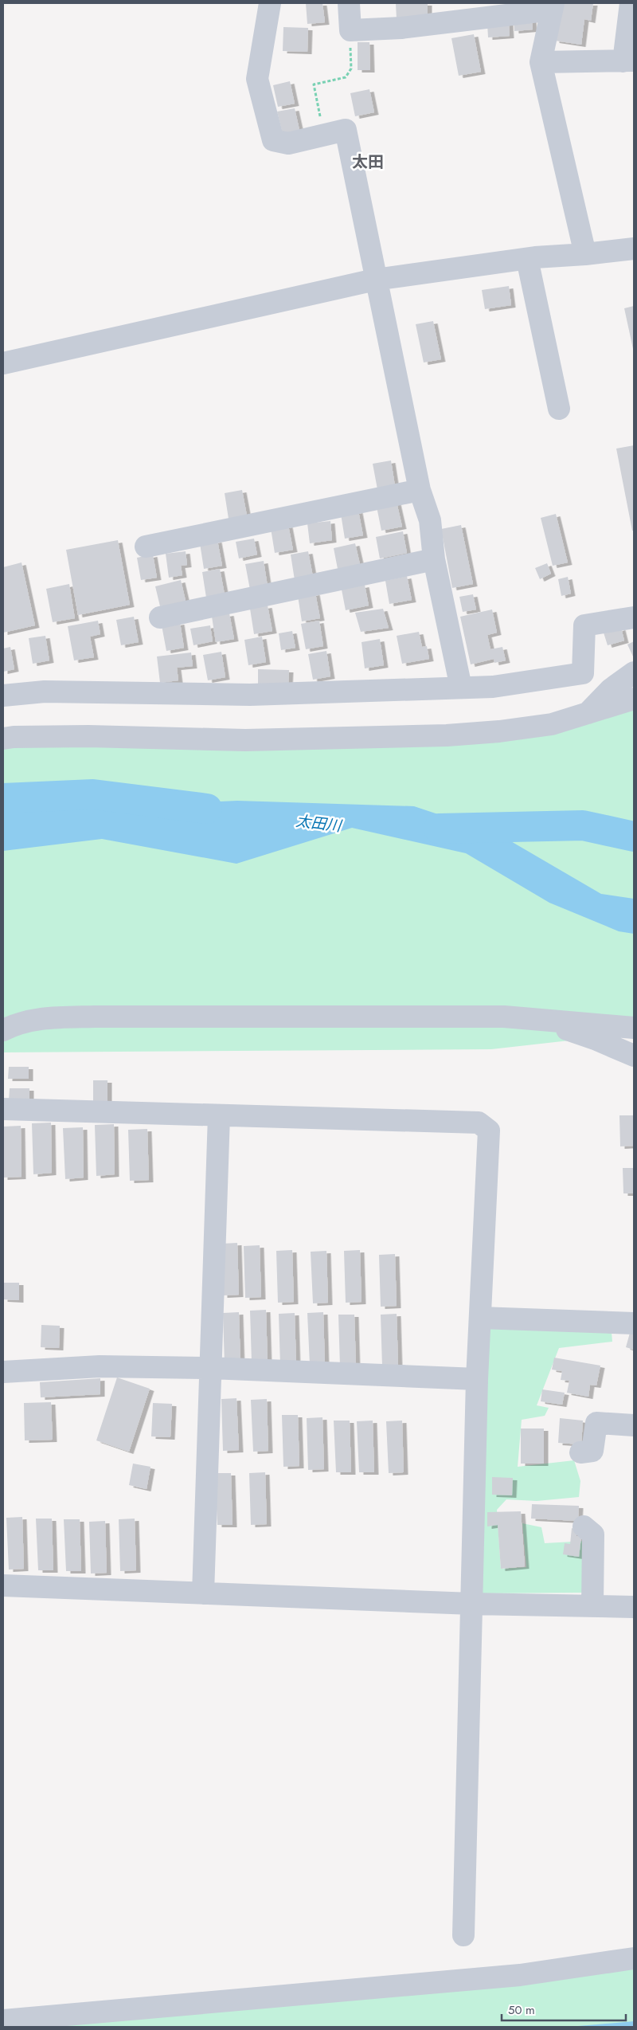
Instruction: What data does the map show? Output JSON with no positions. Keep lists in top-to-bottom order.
{
  "districts": ["太田"],
  "water": ["太田川"],
  "scale_bar": "50 m"
}
